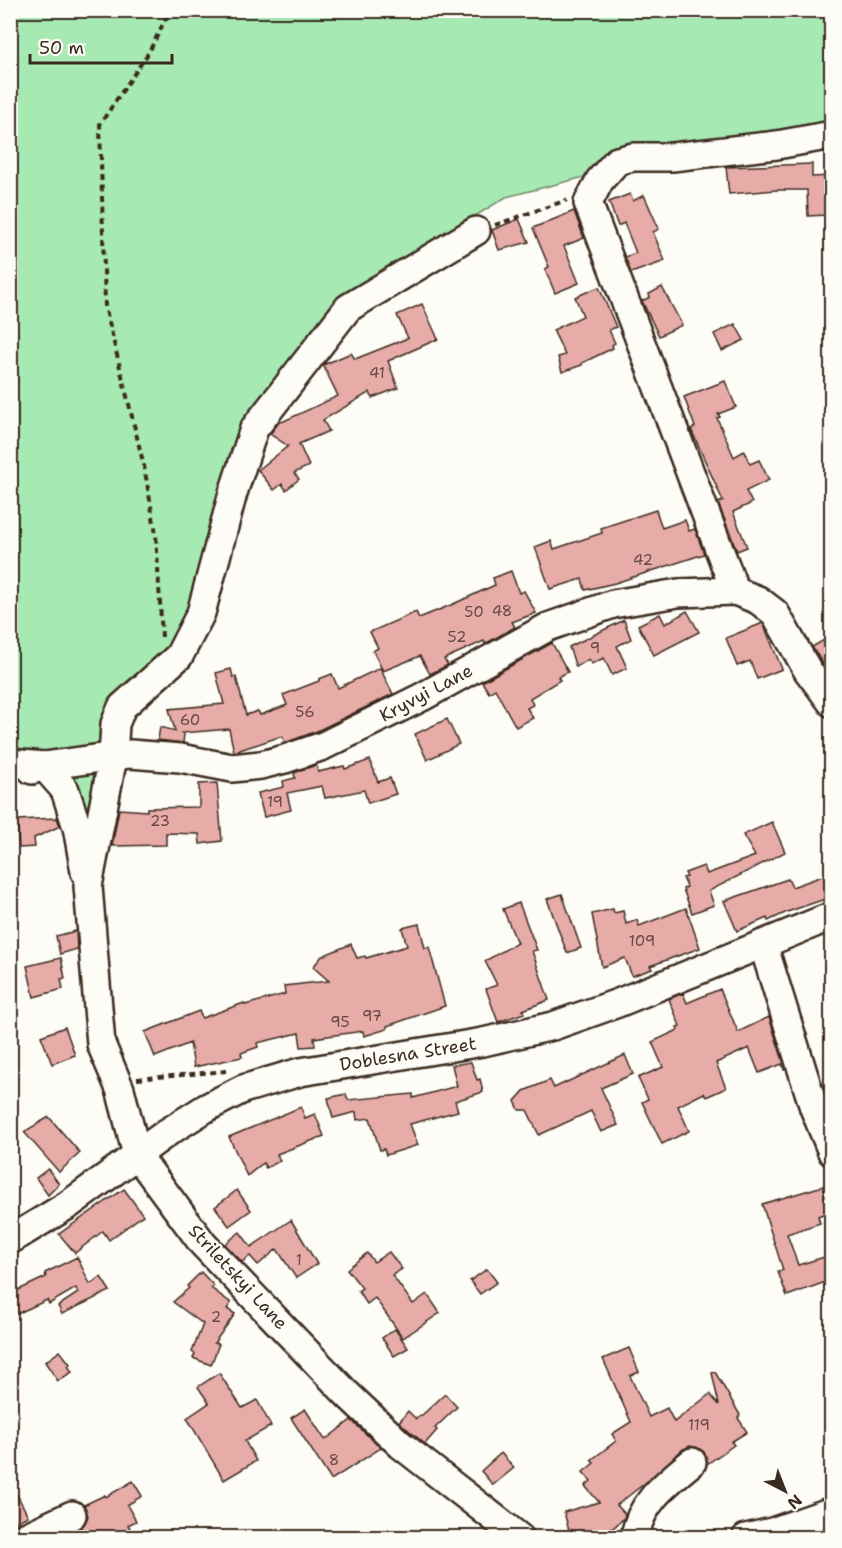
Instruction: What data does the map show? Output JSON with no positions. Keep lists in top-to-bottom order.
{
  "streets": {
    "street": ["Kryvyi Lane", "Doblesna Street", "Striletskyi Lane"]
  },
  "crossings": [
    ["Kryvyi Lane", "Striletskyi Lane"],
    ["Doblesna Street", "Striletskyi Lane"]
  ],
  "house_numbers": [
    "41",
    "42",
    "48",
    "50",
    "52",
    "9",
    "56",
    "60",
    "19",
    "23",
    "109",
    "97",
    "95",
    "1",
    "2",
    "119",
    "8"
  ],
  "scale_bar": "50 m",
  "north": "bottom right"
}
